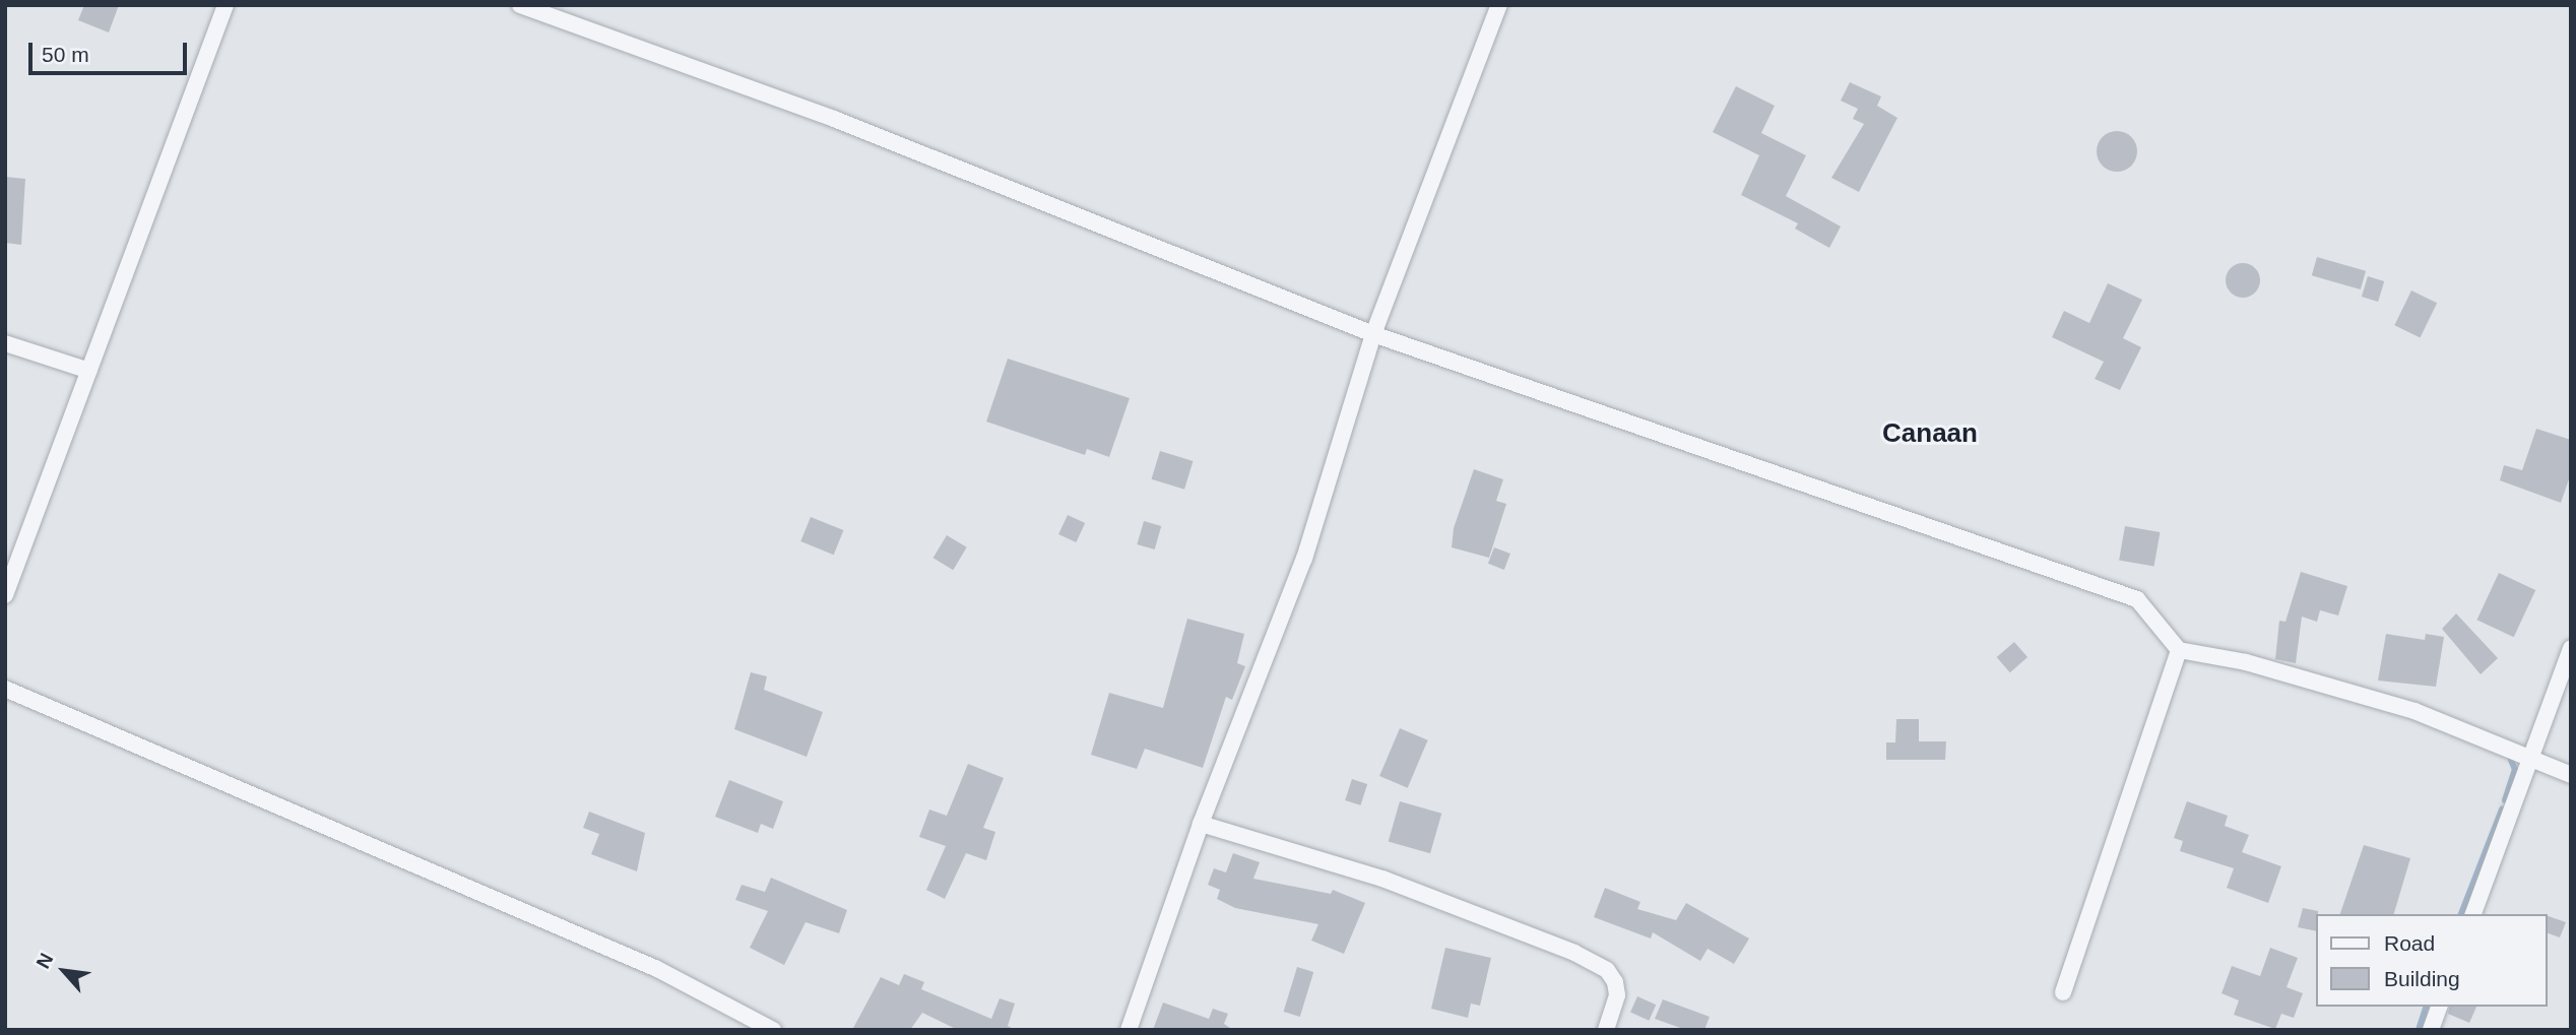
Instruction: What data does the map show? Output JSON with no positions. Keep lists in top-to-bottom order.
{
  "districts": ["Canaan"],
  "legend": ["Road", "Building"],
  "scale_bar": "50 m",
  "north": "top left"
}
